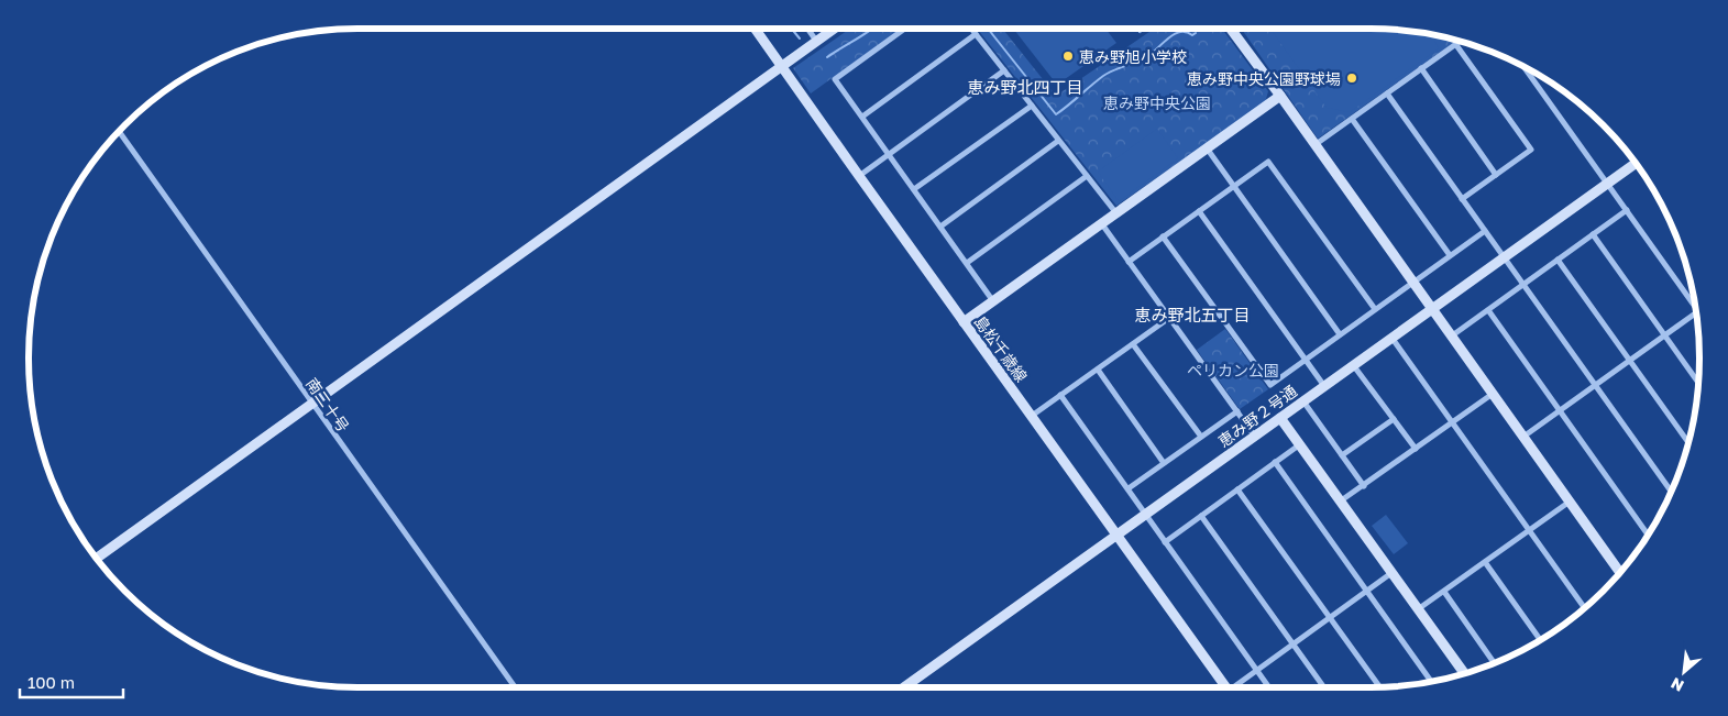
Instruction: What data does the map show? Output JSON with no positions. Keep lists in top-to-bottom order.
{
  "streets": {
    "street": ["島松千歳線", "南二十号", "恵み野２号通"]
  },
  "crossings": [
    ["島松千歳線", "恵み野２号通"]
  ],
  "districts": ["恵み野北四丁目", "恵み野北五丁目"],
  "parks": ["恵み野中央公園", "ペリカン公園"],
  "places": ["恵み野旭小学校", "恵み野中央公園野球場"],
  "scale_bar": "100 m",
  "north": "bottom left"
}
